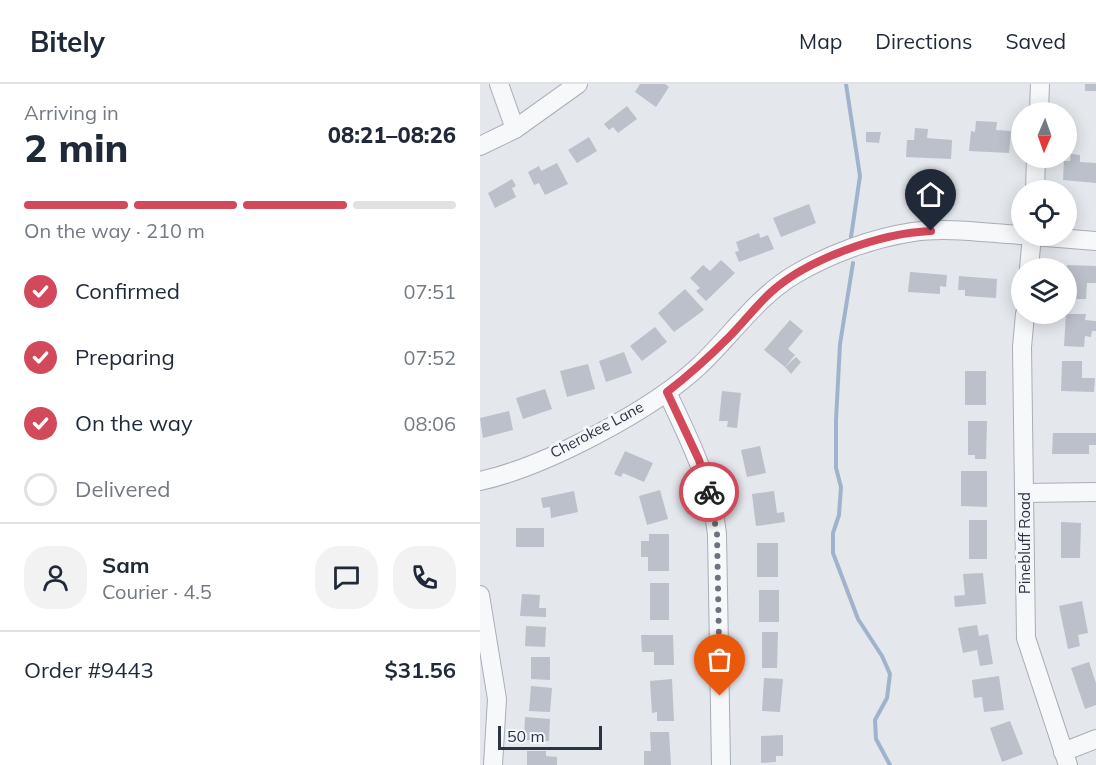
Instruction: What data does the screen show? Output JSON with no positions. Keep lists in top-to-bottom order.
{
  "streets": {
    "street": ["Cherokee Lane", "Pinebluff Road"]
  },
  "scale_bar": "50 m",
  "north": "bottom",
  "page": {
    "header": "Bitely",
    "nav": ["Map", "Directions", "Saved"],
    "heading": ["2 min", "Arriving in", "08:21–08:26"],
    "panel": [
      "Sam",
      "Courier · 4.5",
      "Order #9443",
      "$31.56"
    ],
    "bar": "On the way · 210 m",
    "list": [
      ["Confirmed", "07:51"],
      ["Preparing", "07:52"],
      ["On the way", "08:06"],
      "Delivered"
    ],
    "scale": "50 m"
  }
}
